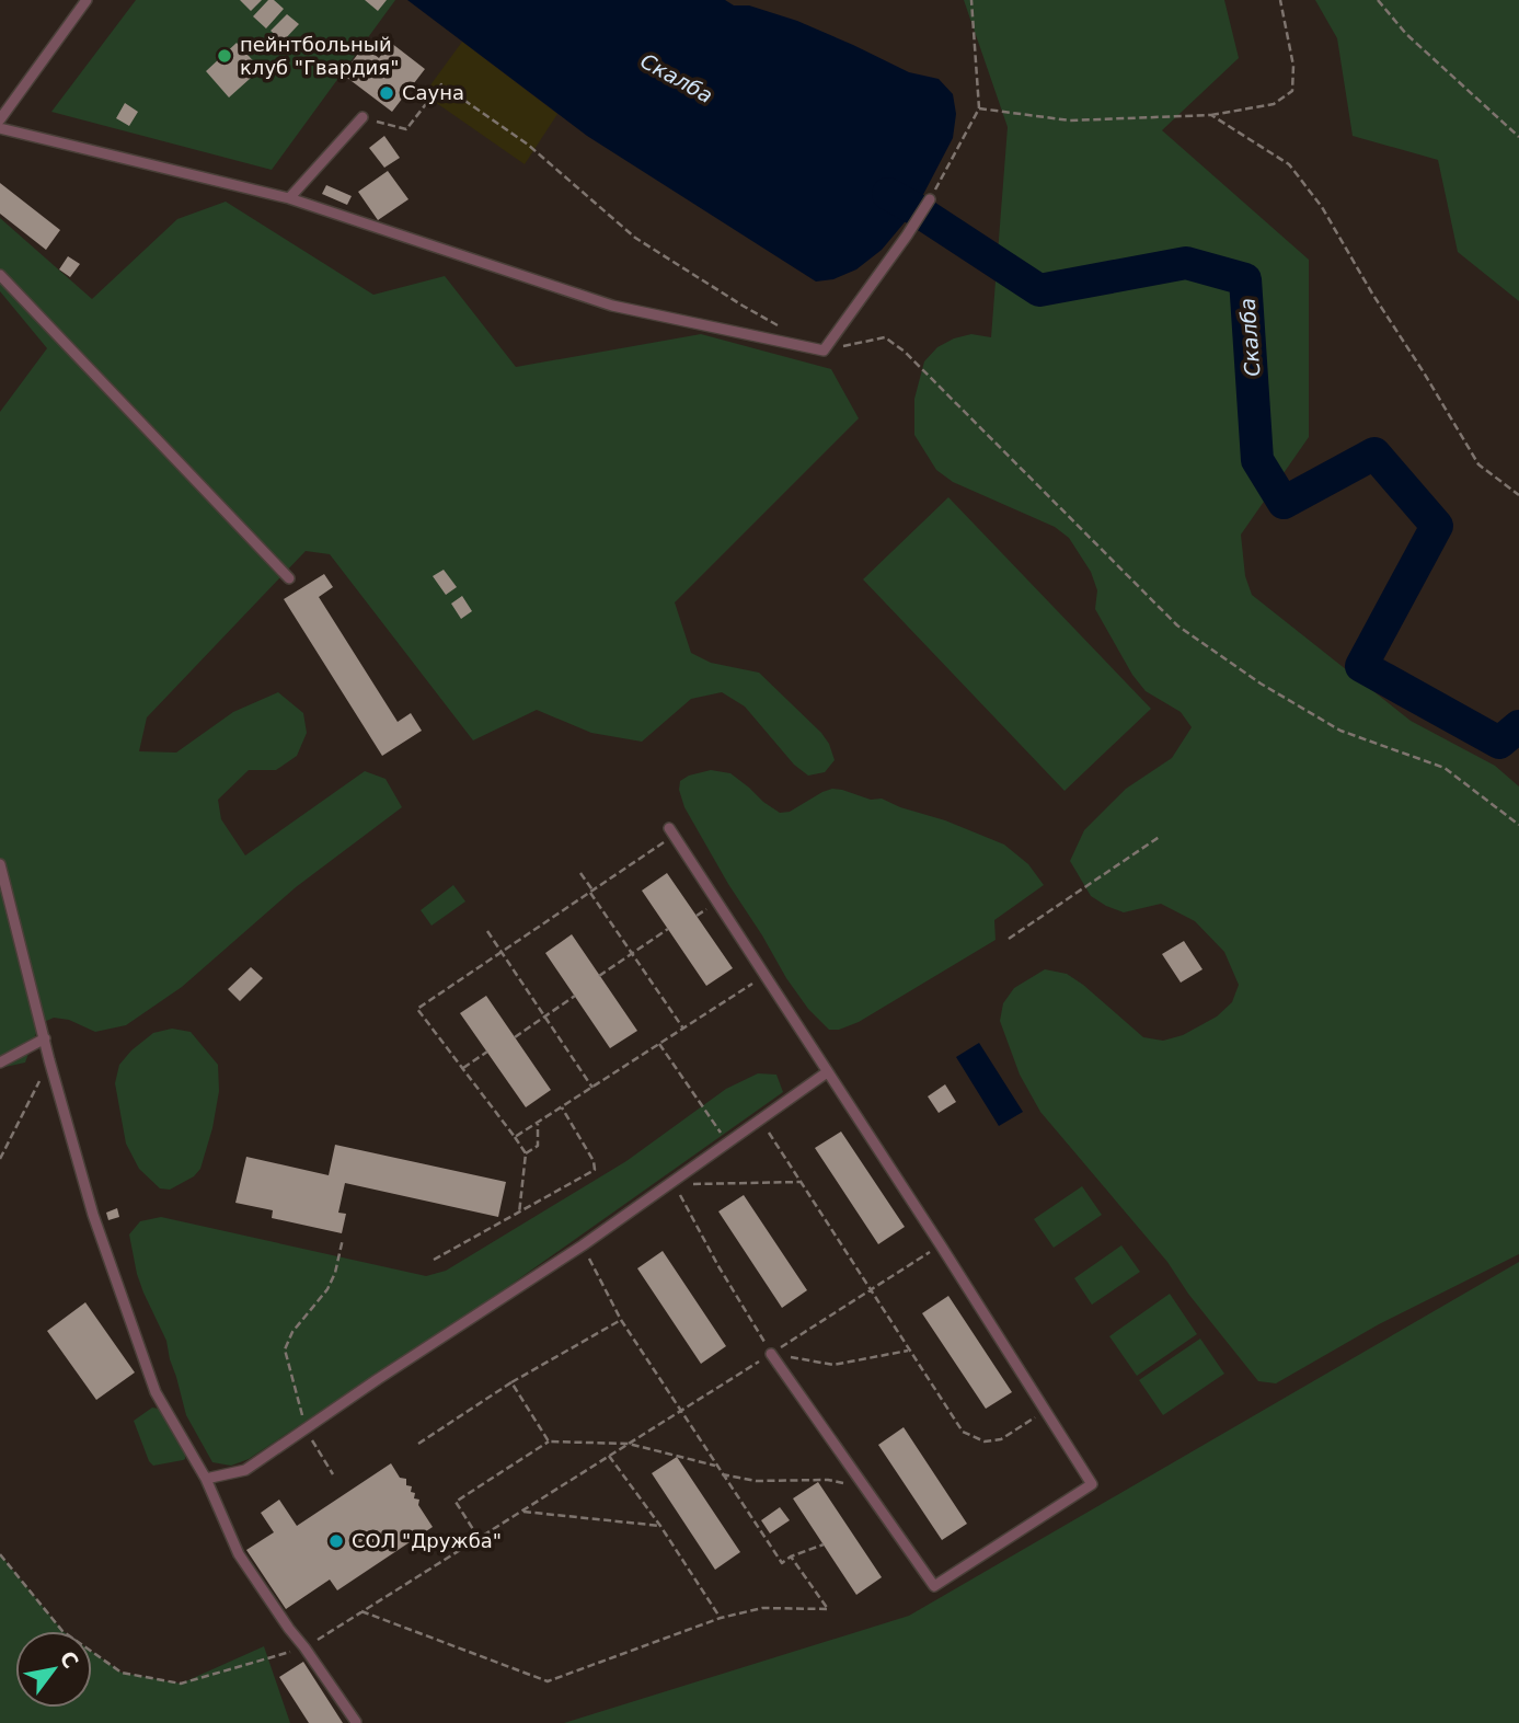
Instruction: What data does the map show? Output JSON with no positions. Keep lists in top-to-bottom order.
{
  "water": ["Скалба"],
  "places": ["пейнтбольный клуб \"Гвардия\"", "Сауна", "СОЛ \"Дружба\""],
  "north": "top right"
}
